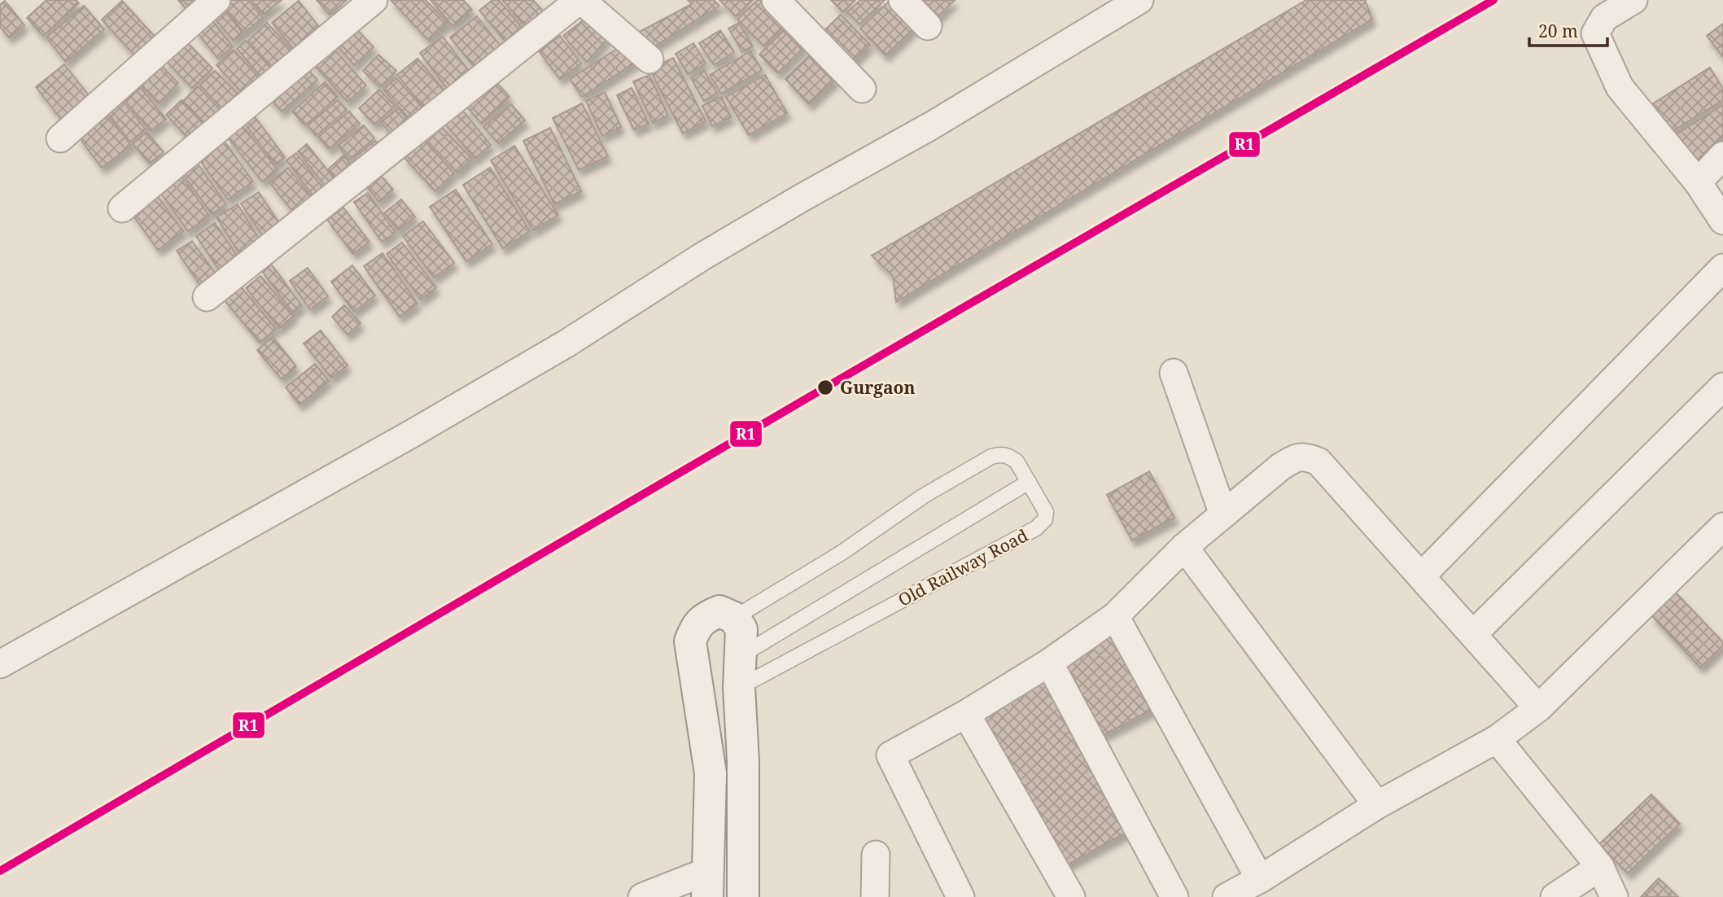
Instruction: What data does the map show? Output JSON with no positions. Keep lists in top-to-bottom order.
{
  "streets": {
    "lane": ["Old Railway Road"]
  },
  "places": ["Gurgaon"],
  "lines": ["transit line R1"],
  "scale_bar": "20 m"
}
